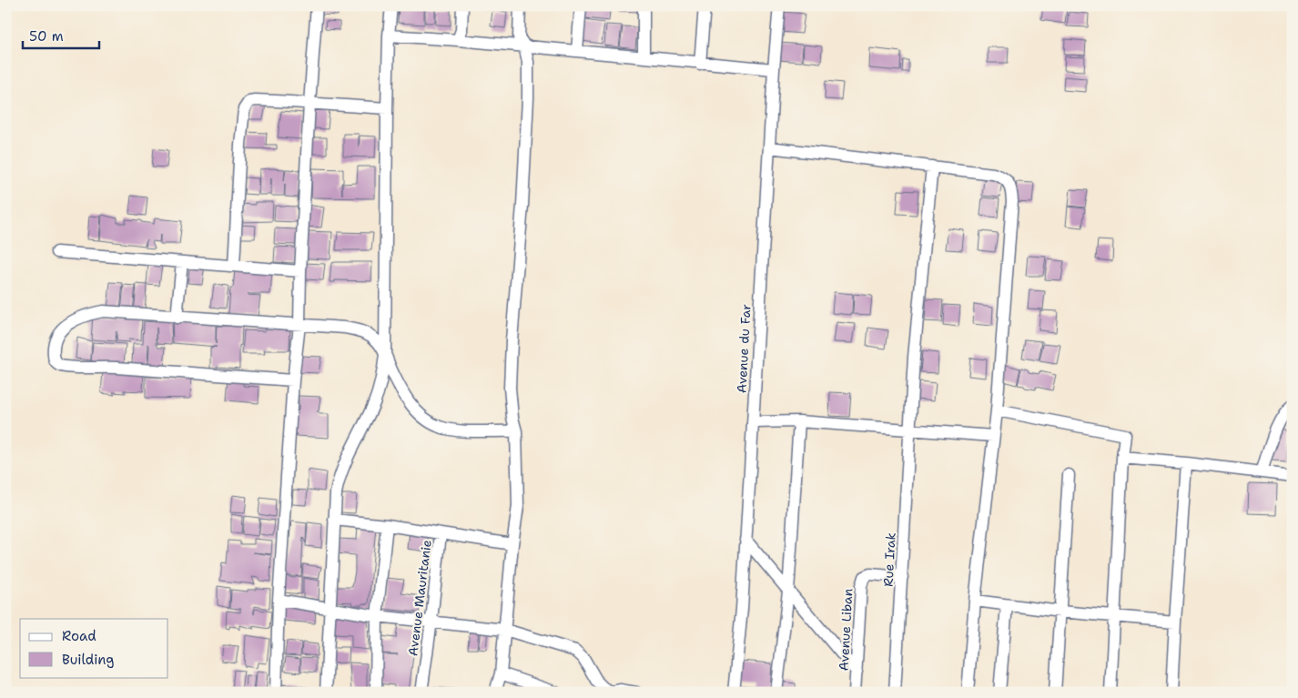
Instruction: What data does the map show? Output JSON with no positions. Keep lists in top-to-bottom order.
{
  "streets": {
    "street": [
      "Avenue du Far",
      "Rue Irak",
      "Avenue Mauritanie",
      "Avenue Liban"
    ]
  },
  "crossings": [
    ["Rue Irak", "Avenue Liban"]
  ],
  "legend": ["Road", "Building"],
  "scale_bar": "50 m"
}
